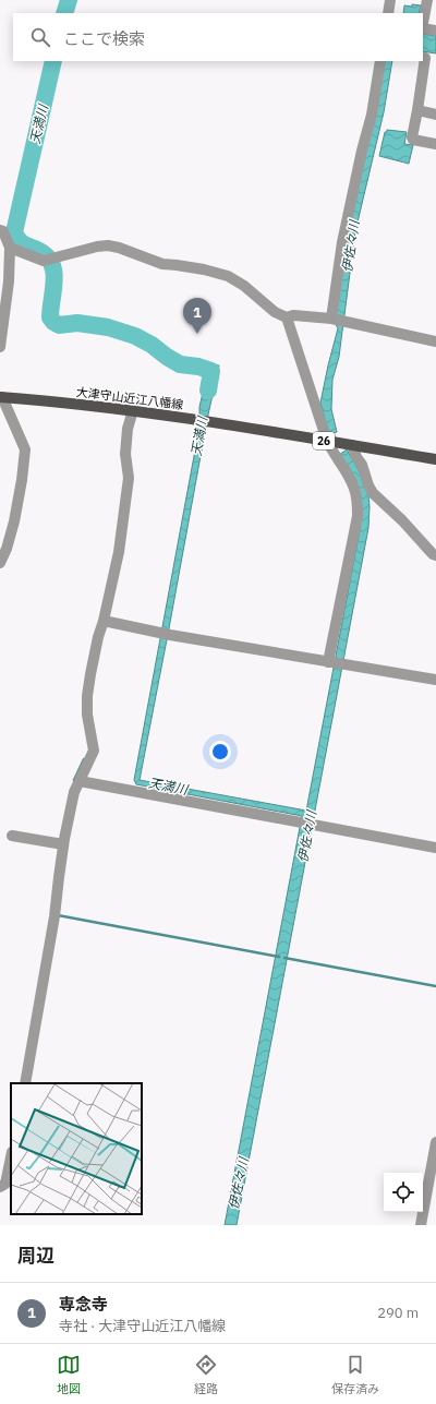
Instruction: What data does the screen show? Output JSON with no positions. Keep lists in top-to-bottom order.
{
  "streets": {
    "main road": ["大津守山近江八幡線", "26"]
  },
  "water": ["天満川", "伊佐々川"],
  "page": {
    "search": "ここで検索",
    "pins": "1",
    "heading": "周辺",
    "list": [
      {
        "mark": "1",
        "name": "専念寺",
        "note": "寺社 · 大津守山近江八幡線",
        "value": "290 m"
      }
    ],
    "nav": ["地図", "経路", "保存済み"]
  }
}
